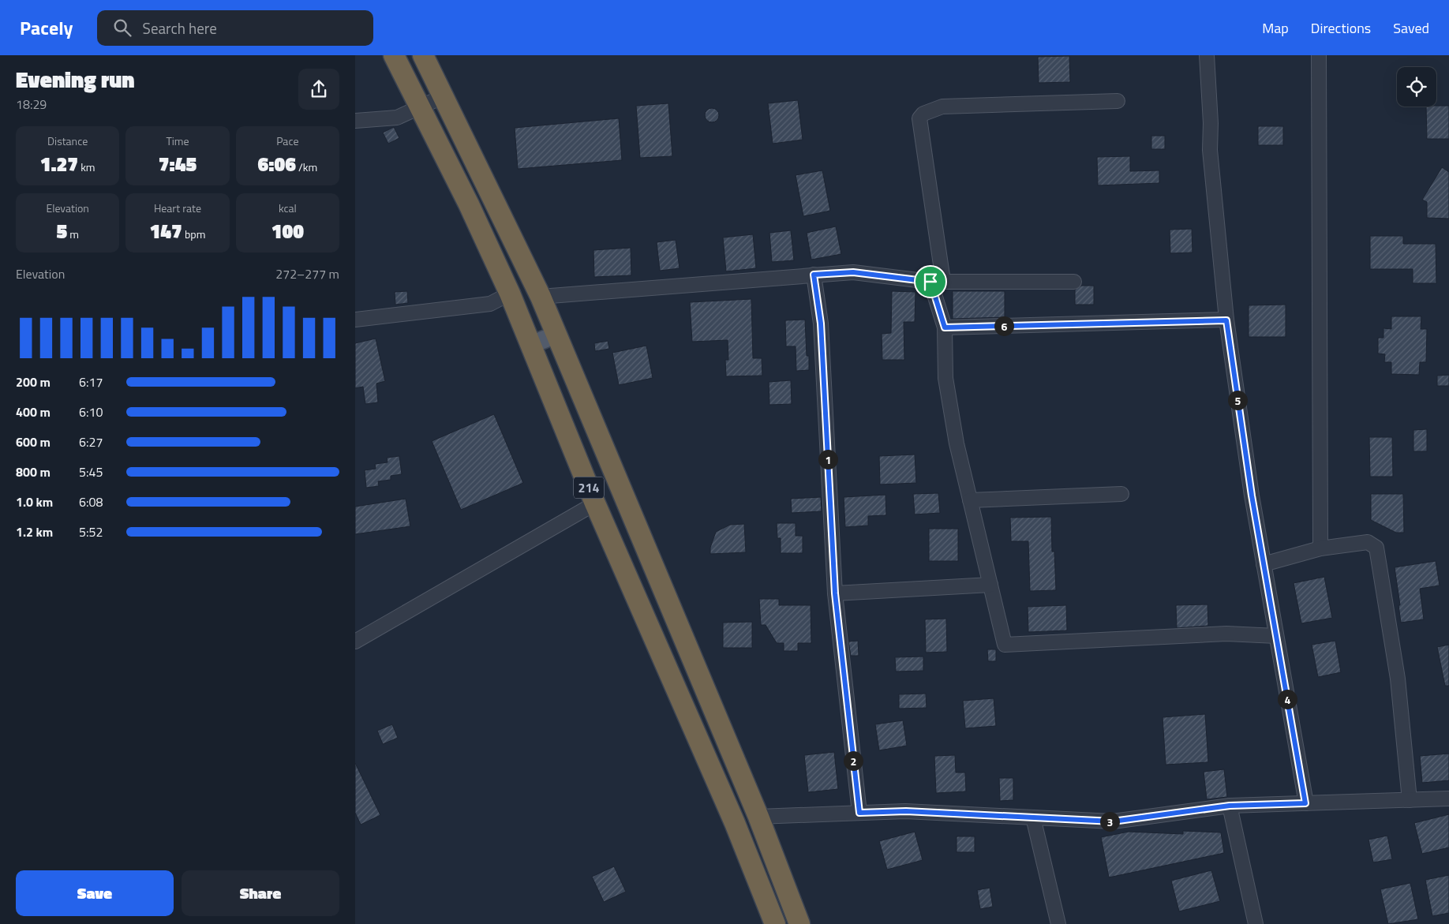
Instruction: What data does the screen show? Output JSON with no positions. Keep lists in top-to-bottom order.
{
  "streets": {
    "highway": ["214"]
  },
  "page": {
    "header": "Pacely",
    "search": "Search here",
    "nav": ["Map", "Directions", "Saved"],
    "heading": ["Evening run", "18:29"],
    "stats": [
      ["Distance", "1.27 km"],
      ["Time", "7:45"],
      ["Pace", "6:06 /km"],
      ["Elevation", "5 m"],
      ["Heart rate", "147 bpm"],
      ["kcal", "100"]
    ],
    "chart": ["Elevation", "272–277 m"],
    "pins": [
      "6",
      "5",
      "1",
      "4",
      "2",
      "3"
    ],
    "list": [
      {
        "name": "200 m",
        "note": "6:17"
      },
      {
        "name": "400 m",
        "note": "6:10"
      },
      {
        "name": "600 m",
        "note": "6:27"
      },
      {
        "name": "800 m",
        "note": "5:45"
      },
      {
        "name": "1.0 km",
        "note": "6:08"
      },
      {
        "name": "1.2 km",
        "note": "5:52"
      }
    ],
    "buttons": ["Save", "Share"]
  }
}
